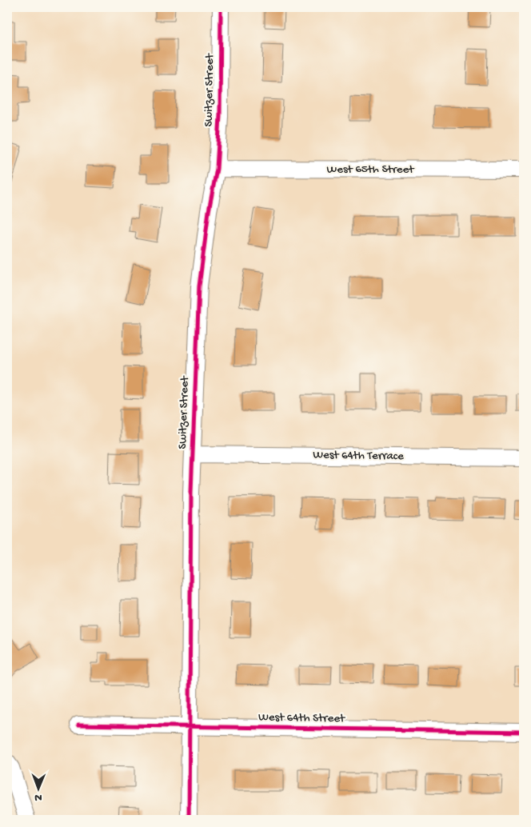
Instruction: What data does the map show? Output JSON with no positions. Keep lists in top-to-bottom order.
{
  "streets": {
    "street": [
      "Switzer Street",
      "West 65th Street",
      "West 64th Terrace",
      "West 64th Street"
    ]
  },
  "crossings": [
    ["Switzer Street", "West 65th Street"],
    ["Switzer Street", "West 64th Terrace"],
    ["Switzer Street", "West 64th Street"]
  ],
  "north": "bottom"
}
